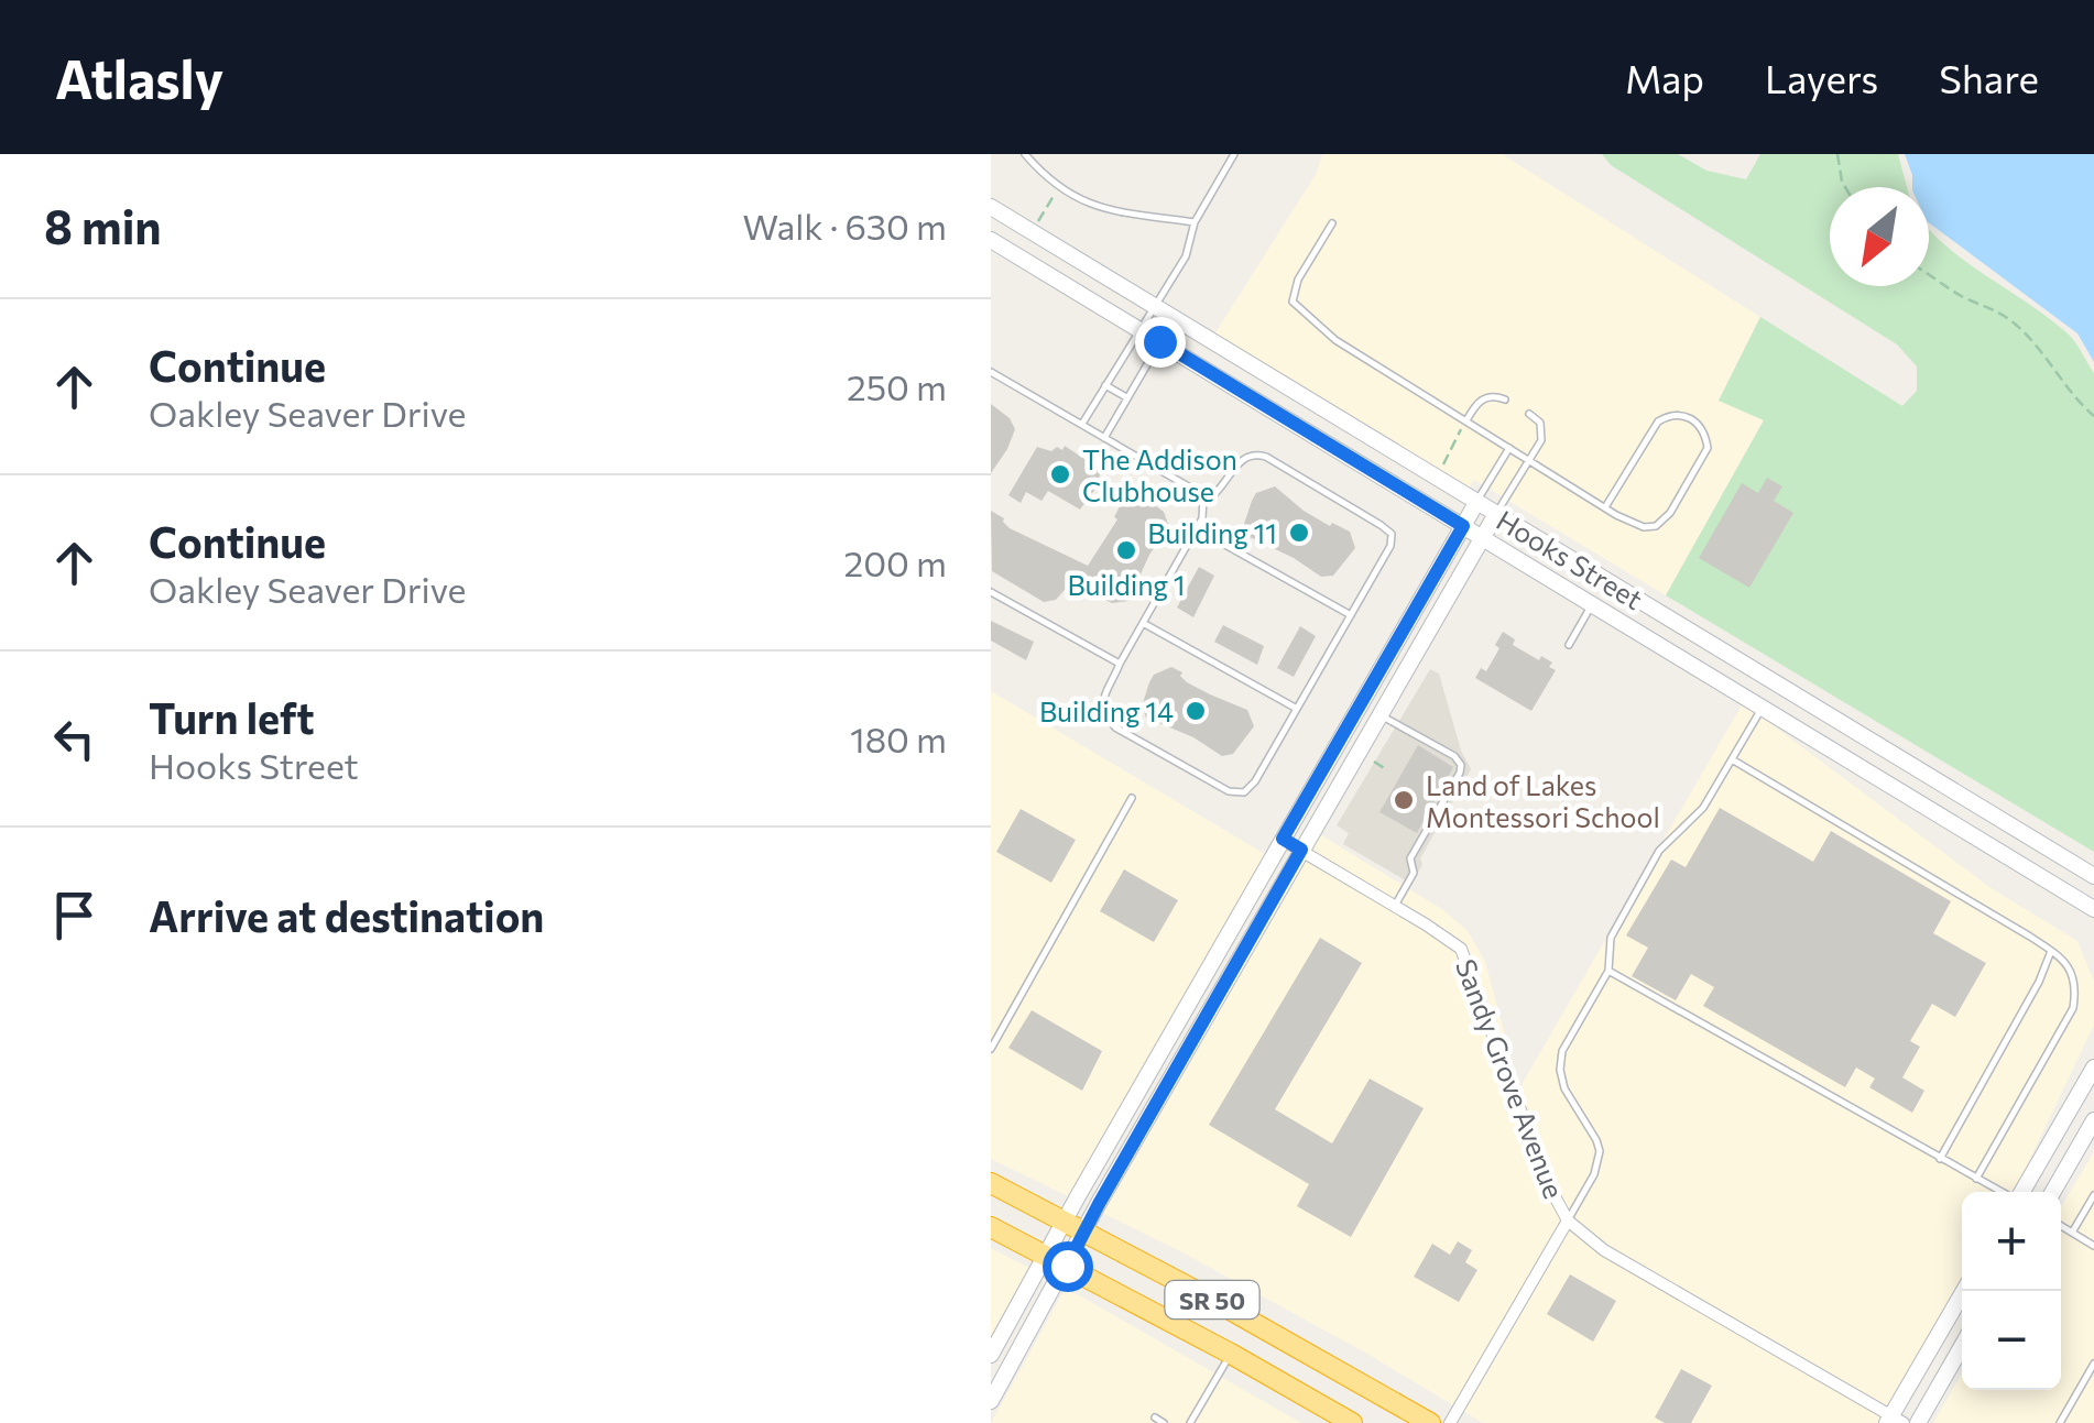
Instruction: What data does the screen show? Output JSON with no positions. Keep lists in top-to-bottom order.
{
  "streets": {
    "highway": ["SR 50"],
    "street": ["Hooks Street", "Sandy Grove Avenue"]
  },
  "places": [
    "The Addison Clubhouse",
    "Building 11",
    "Building 1",
    "Building 14",
    "Land of Lakes Montessori School"
  ],
  "north": "bottom left",
  "page": {
    "header": "Atlasly",
    "nav": ["Map", "Layers", "Share"],
    "heading": ["8 min", "Walk · 630 m"],
    "list": [
      ["Continue", "Oakley Seaver Drive", "250 m"],
      ["Continue", "Oakley Seaver Drive", "200 m"],
      ["Turn left", "Hooks Street", "180 m"],
      "Arrive at destination"
    ],
    "map_buttons": ["+", "−"]
  }
}
